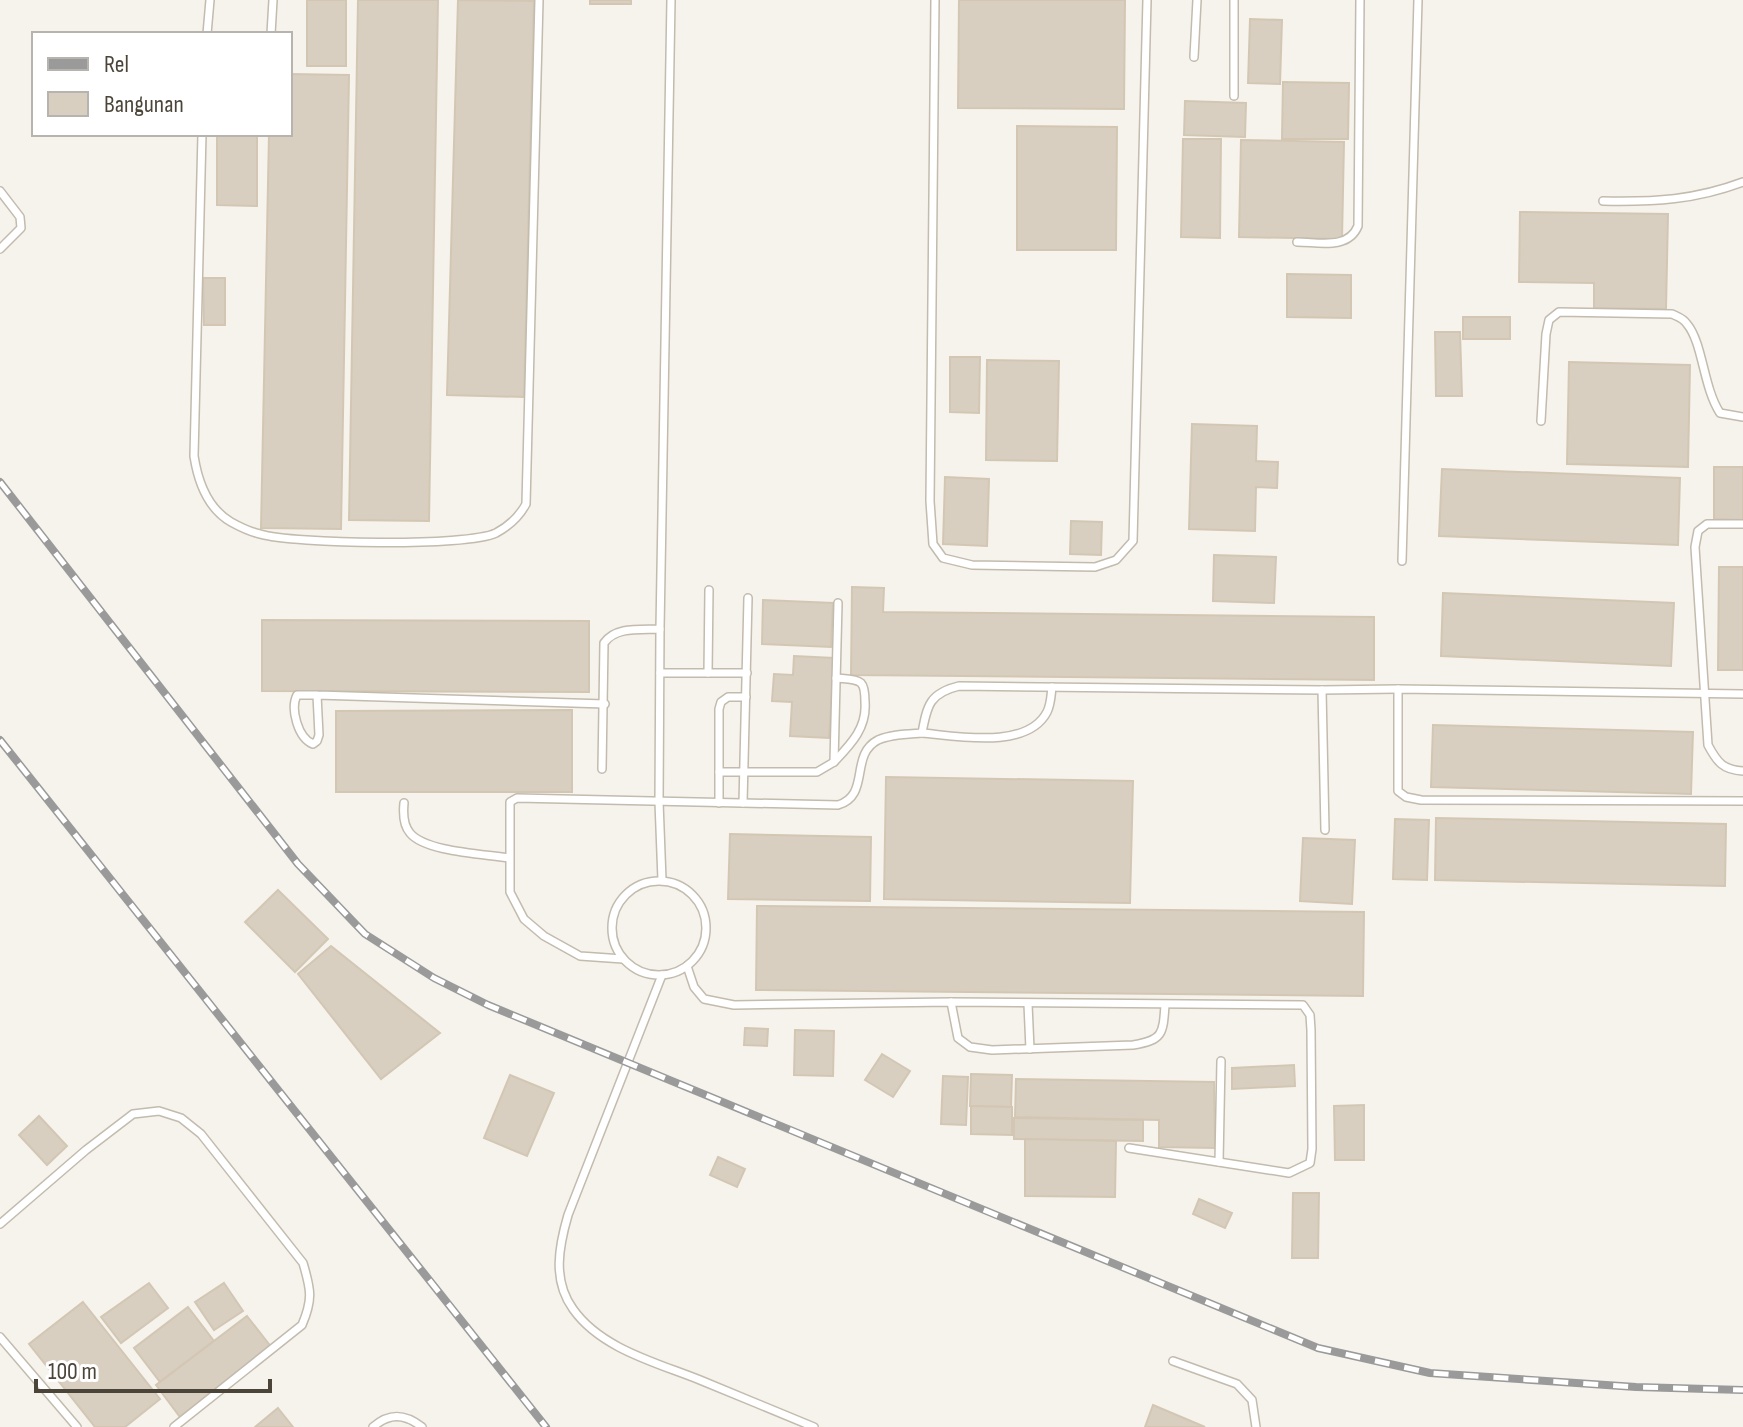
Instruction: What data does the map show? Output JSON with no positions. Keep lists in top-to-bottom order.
{
  "legend": ["Rel", "Bangunan"],
  "scale_bar": "100 m"
}
